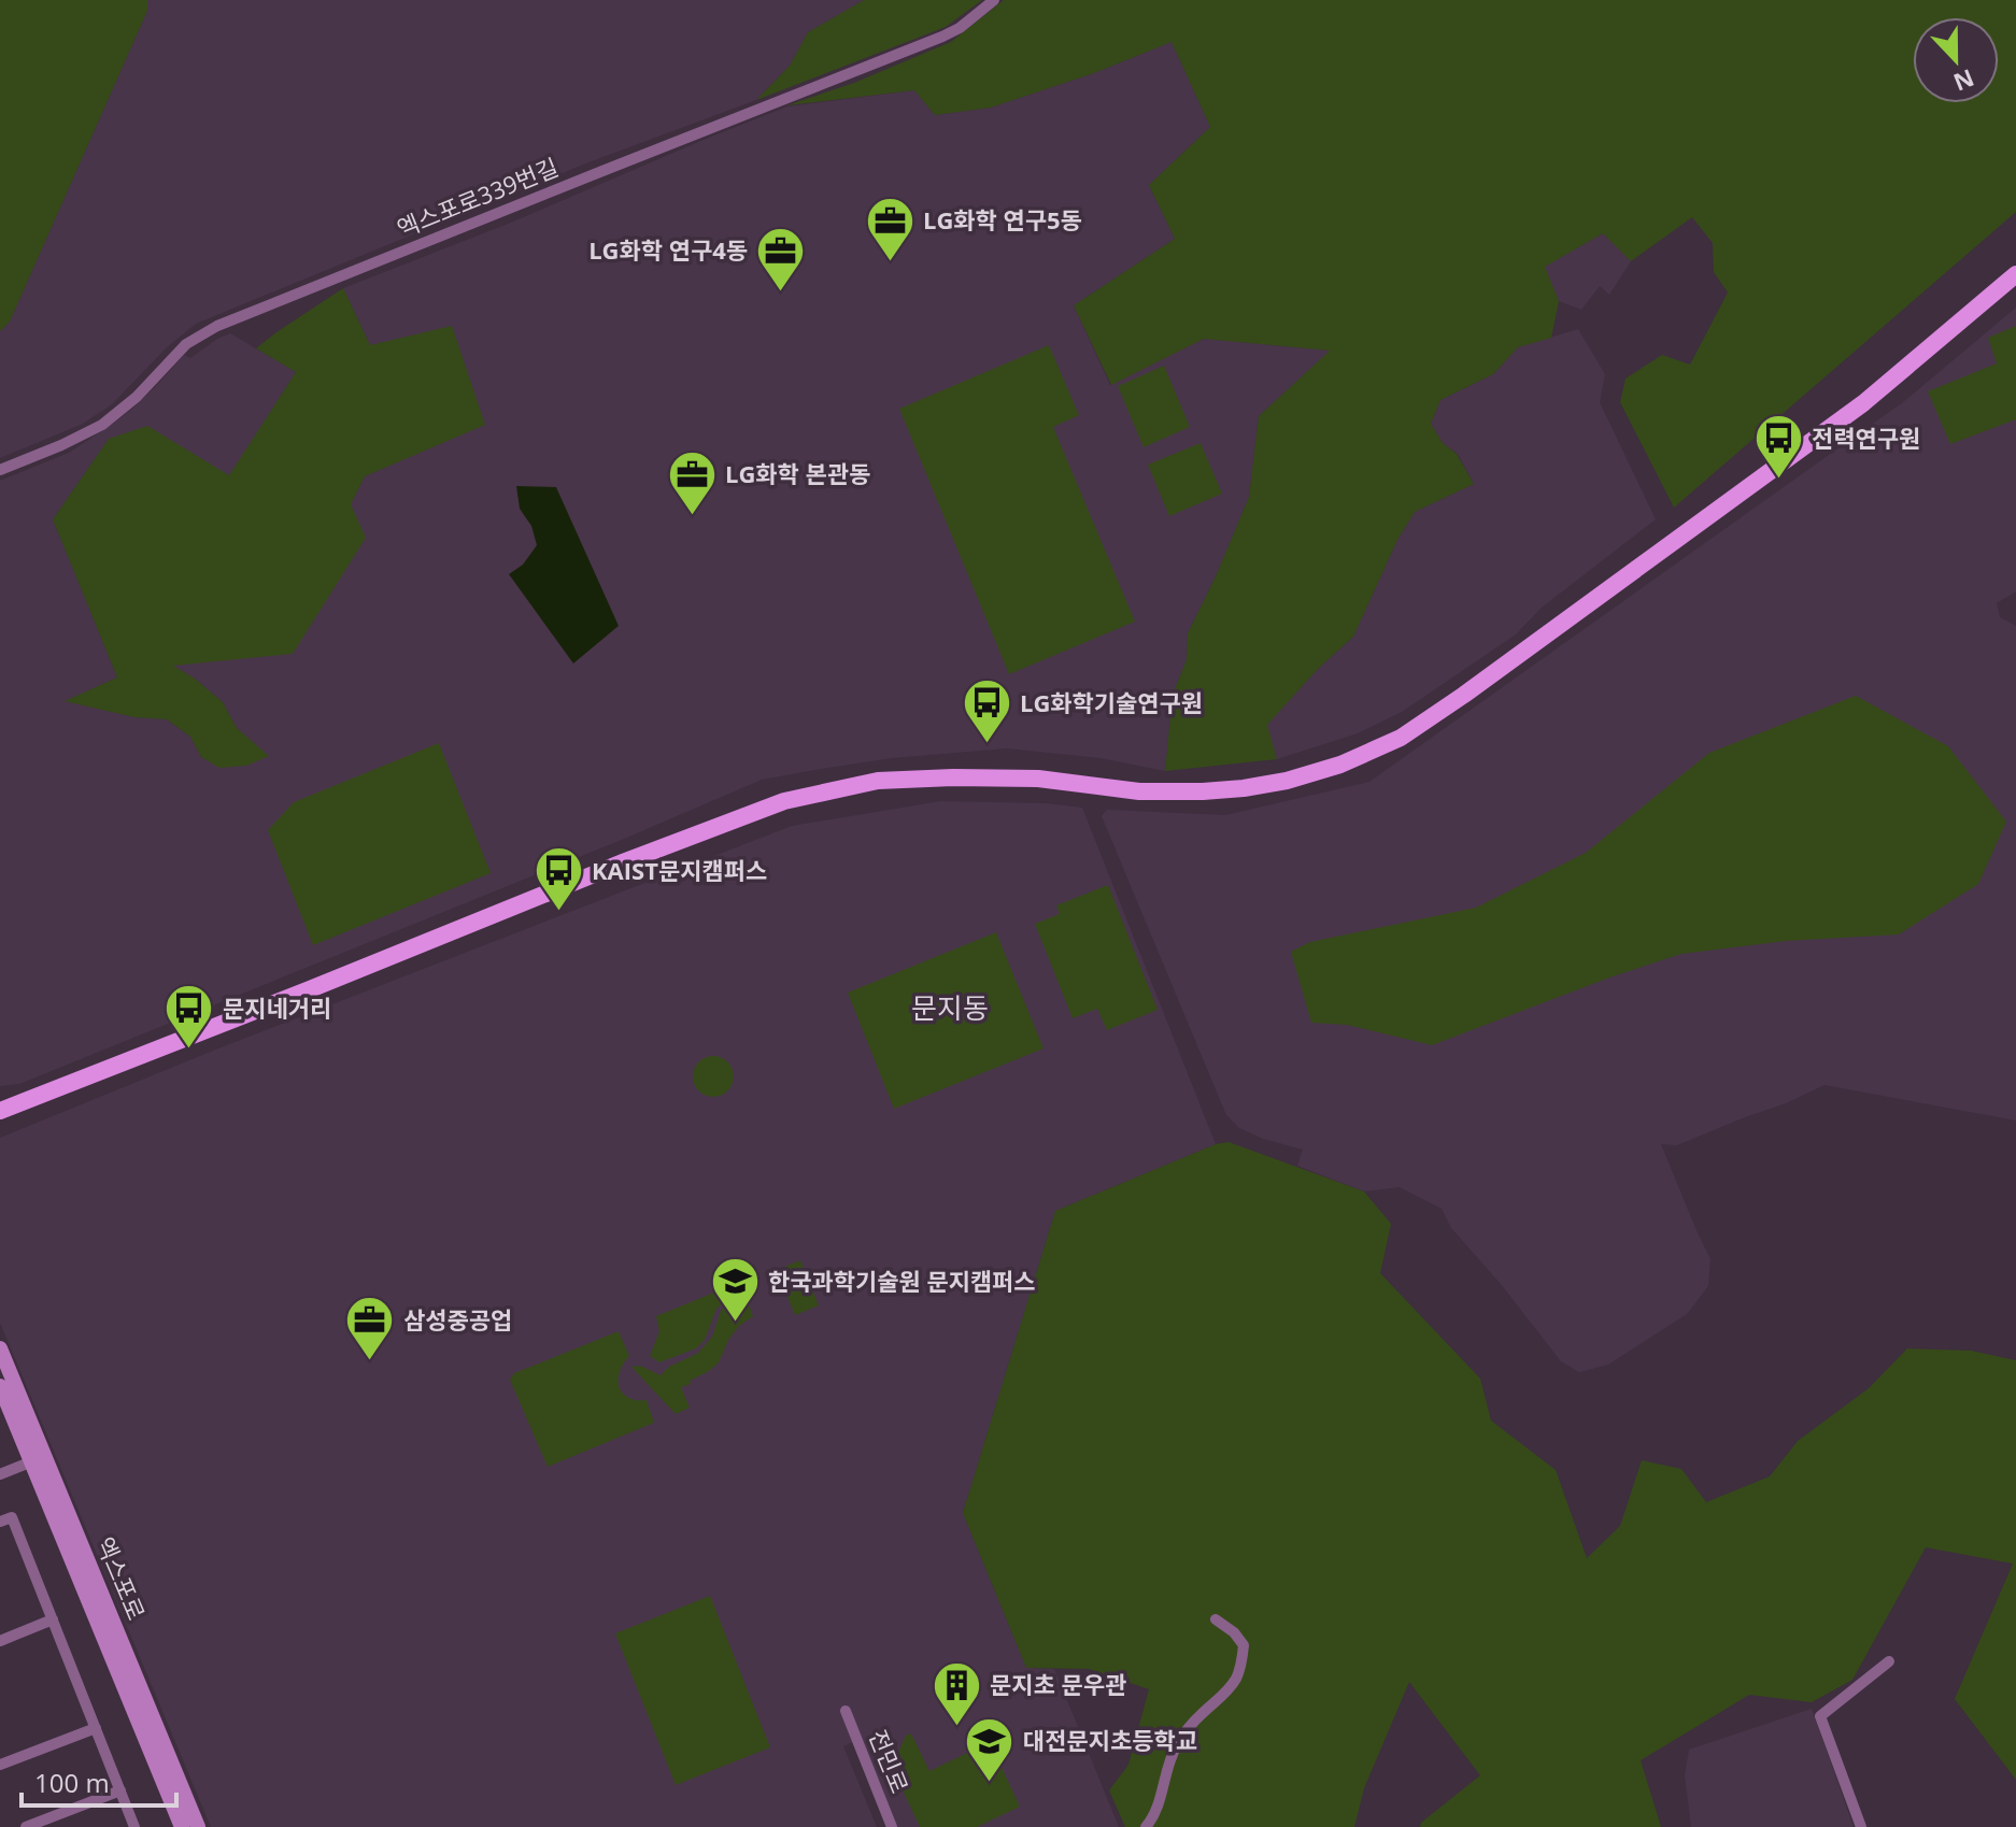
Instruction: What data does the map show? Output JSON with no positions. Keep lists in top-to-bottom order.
{
  "streets": {
    "main road": ["엑스포로"],
    "street": ["엑스포로339번길", "전민로"]
  },
  "districts": ["문지동"],
  "places": {
    "office": [
      "LG화학 연구5동",
      "LG화학 연구4동",
      "LG화학 본관동",
      "삼성중공업"
    ],
    "bus stop": [
      "전력연구원",
      "LG화학기술연구원",
      "KAIST문지캠퍼스",
      "문지네거리"
    ],
    "school or university": ["한국과학기술원 문지캠퍼스", "대전문지초등학교"],
    "building": ["문지초 문우관"]
  },
  "scale_bar": "100 m",
  "north": "bottom"
}
